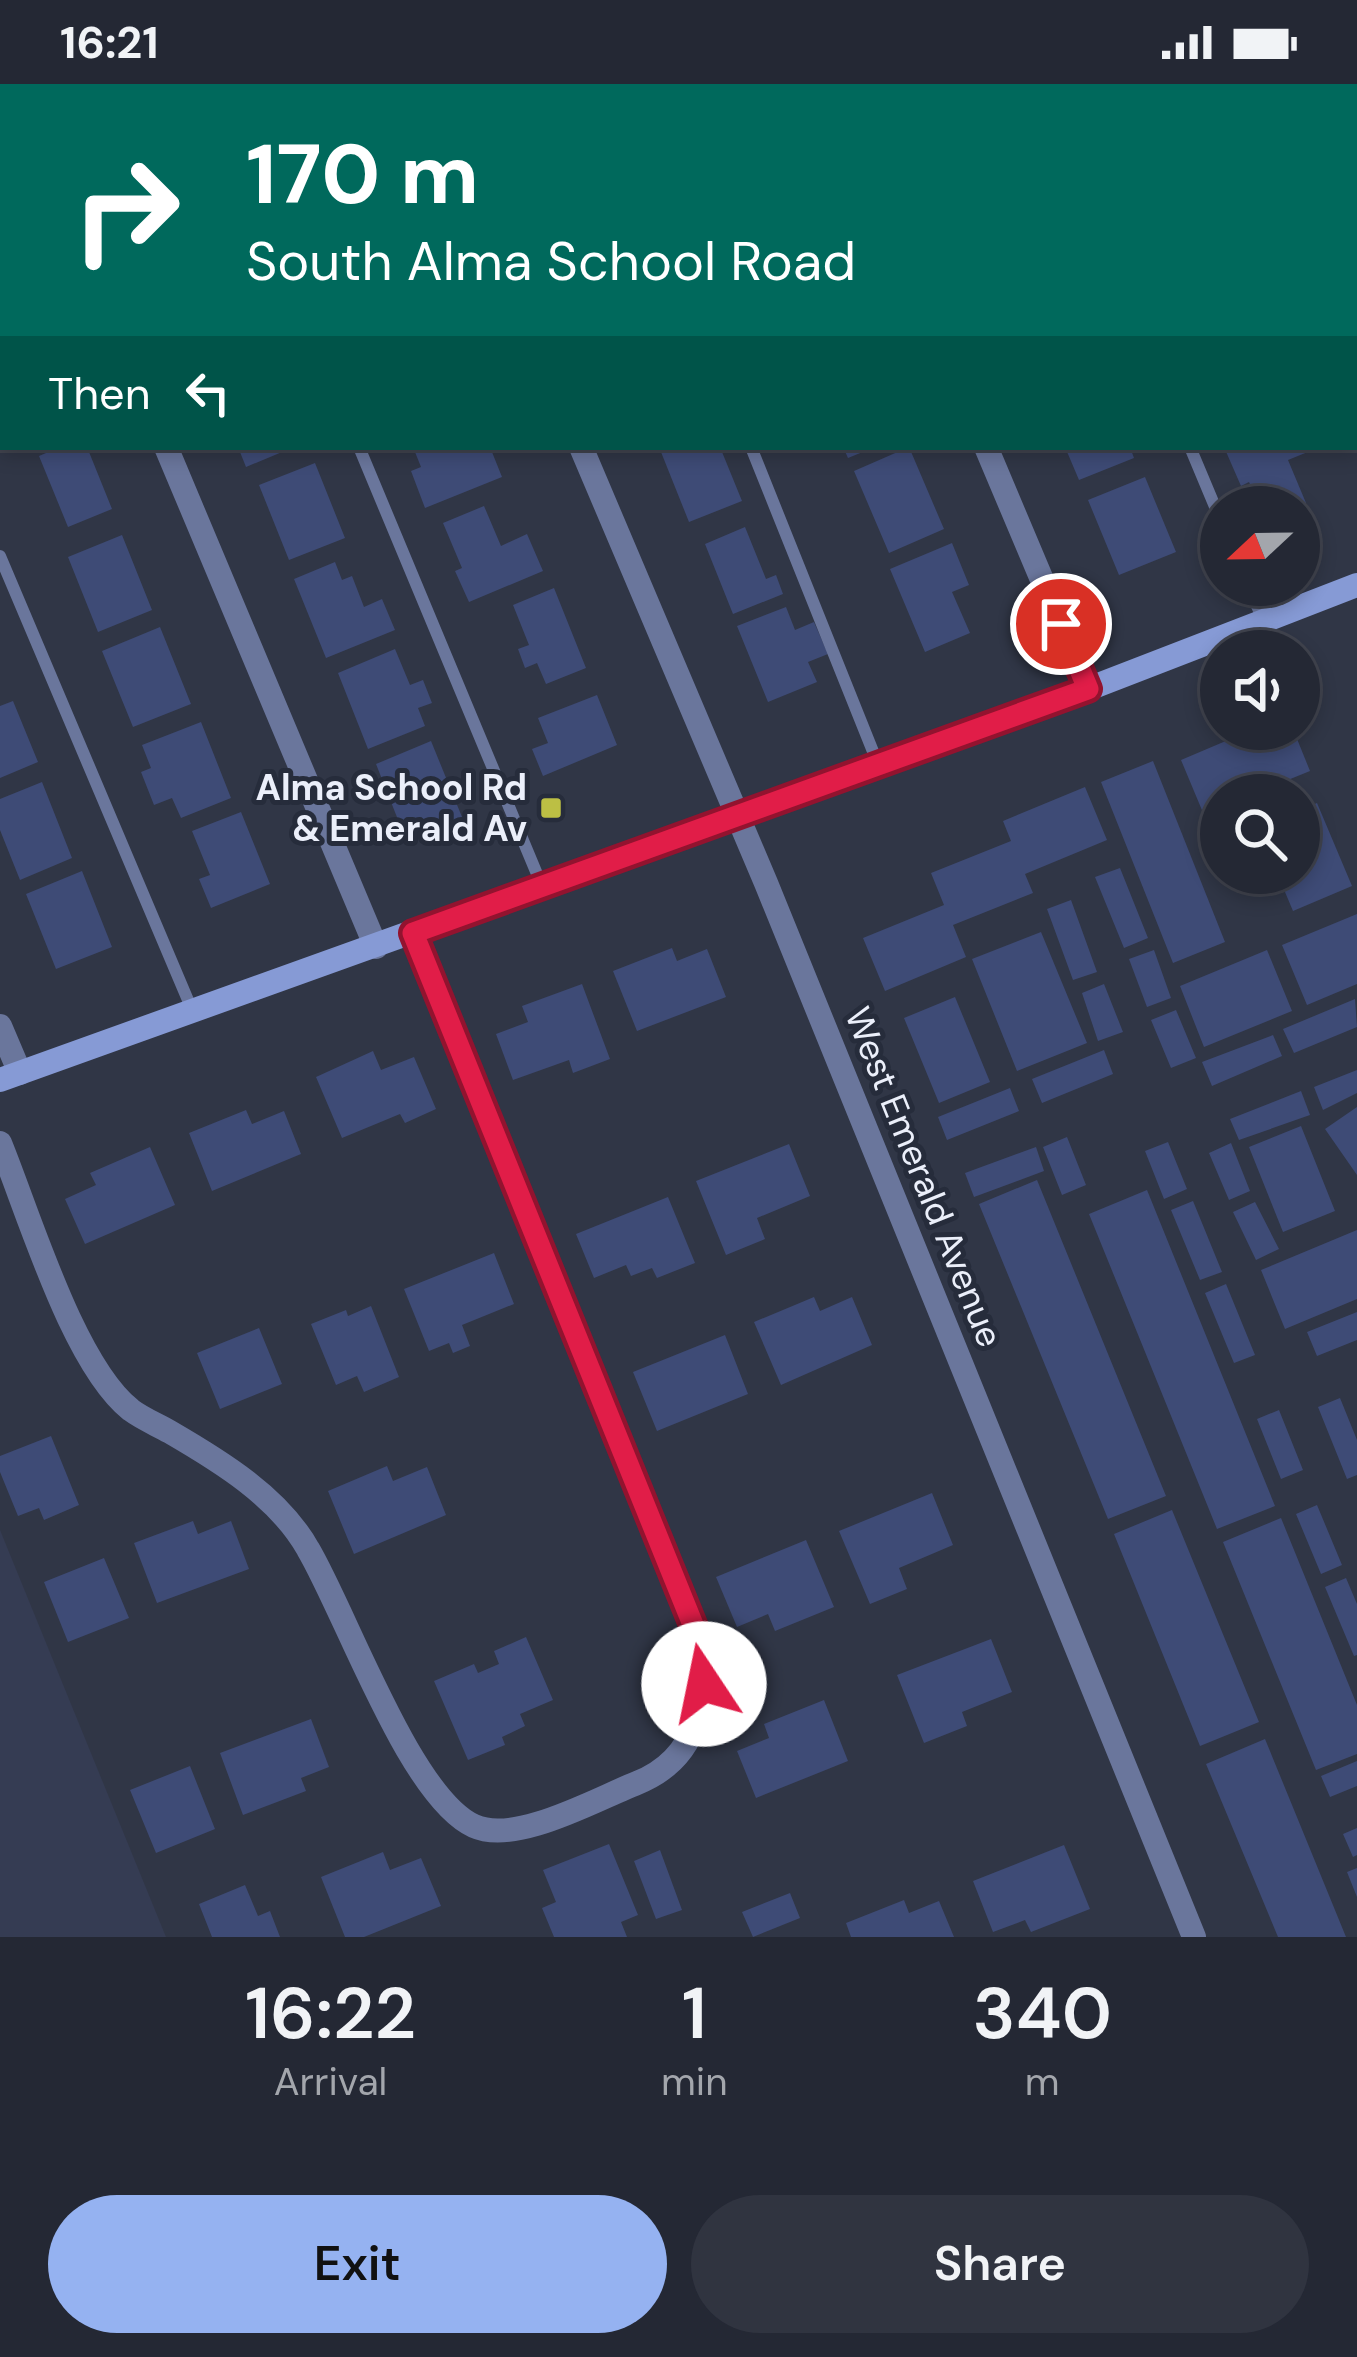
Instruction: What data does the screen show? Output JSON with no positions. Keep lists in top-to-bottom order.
{
  "streets": {
    "street": ["West Emerald Avenue"]
  },
  "places": {
    "transit": ["Alma School Rd & Emerald Av"]
  },
  "north": "left",
  "page": {
    "status": "16:21",
    "turn": ["170 m", "South Alma School Road"],
    "then": "Then",
    "eta": [
      "16:22",
      "Arrival",
      "1",
      "min",
      "340",
      "m"
    ],
    "buttons": ["Exit", "Share"]
  }
}
